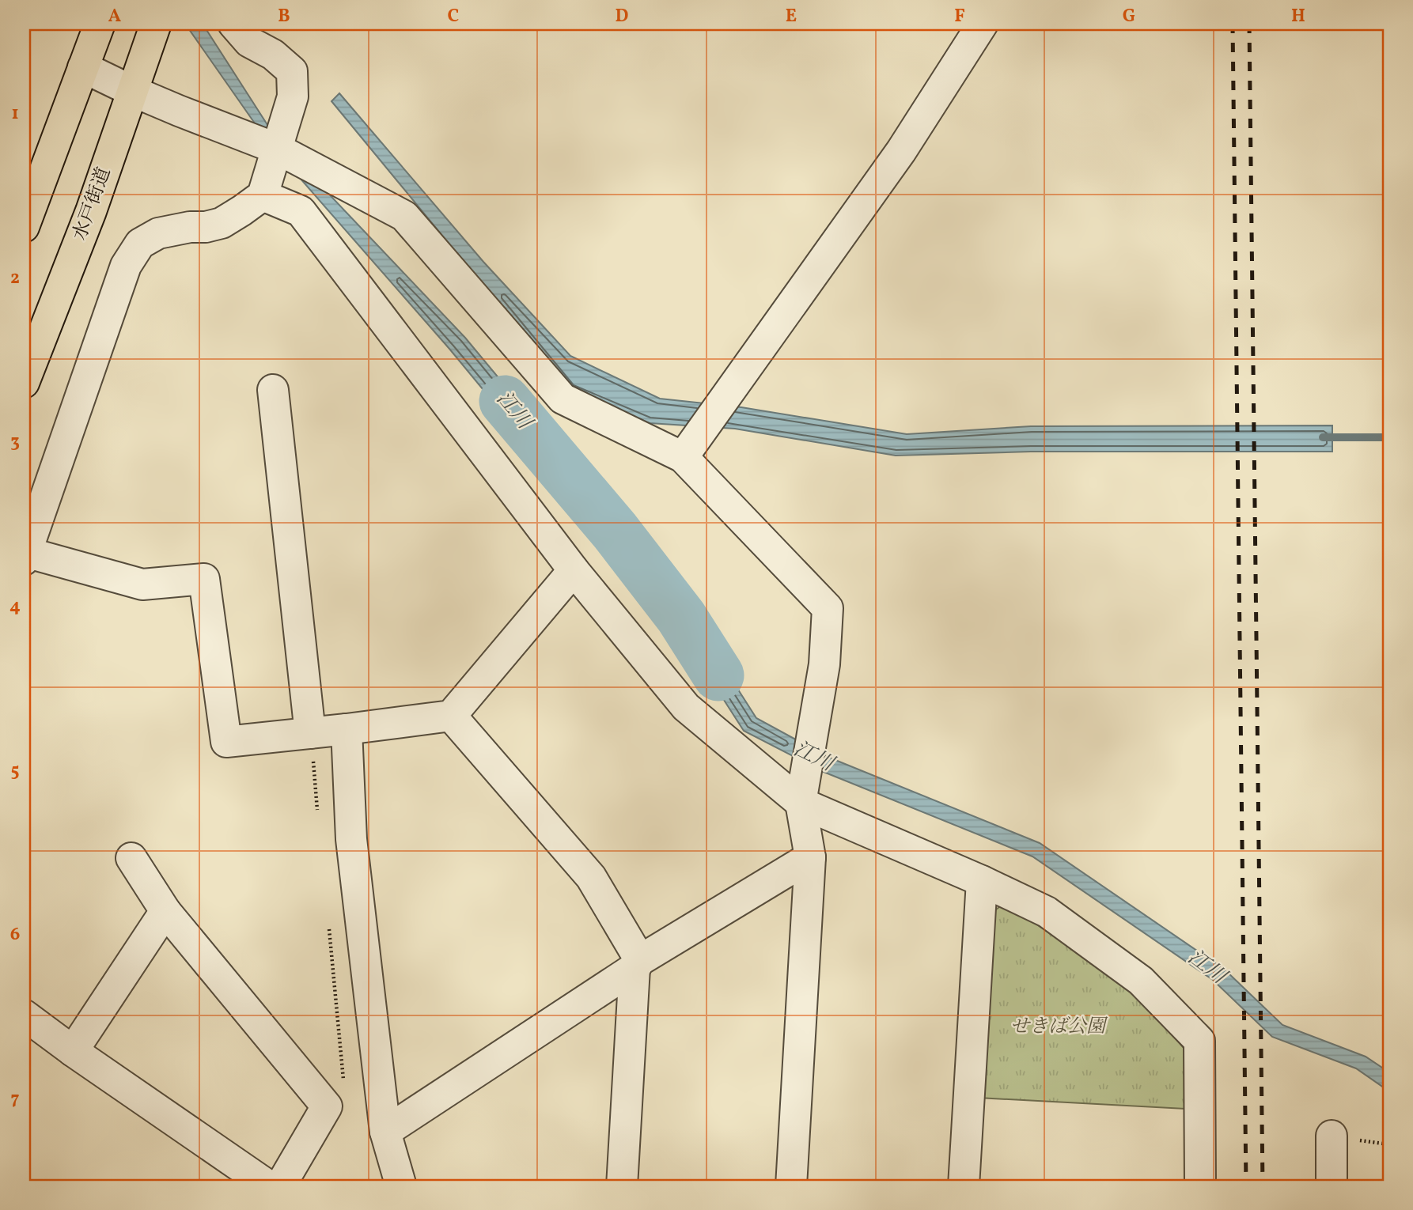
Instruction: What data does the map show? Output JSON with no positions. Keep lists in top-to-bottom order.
{
  "streets": {
    "highway": ["水戸街道"]
  },
  "water": ["江川"],
  "parks": ["せきば公園"],
  "grid": {
    "columns": [
      "A",
      "B",
      "C",
      "D",
      "E",
      "F",
      "G",
      "H"
    ],
    "rows": [
      "1",
      "2",
      "3",
      "4",
      "5",
      "6",
      "7"
    ]
  }
}
